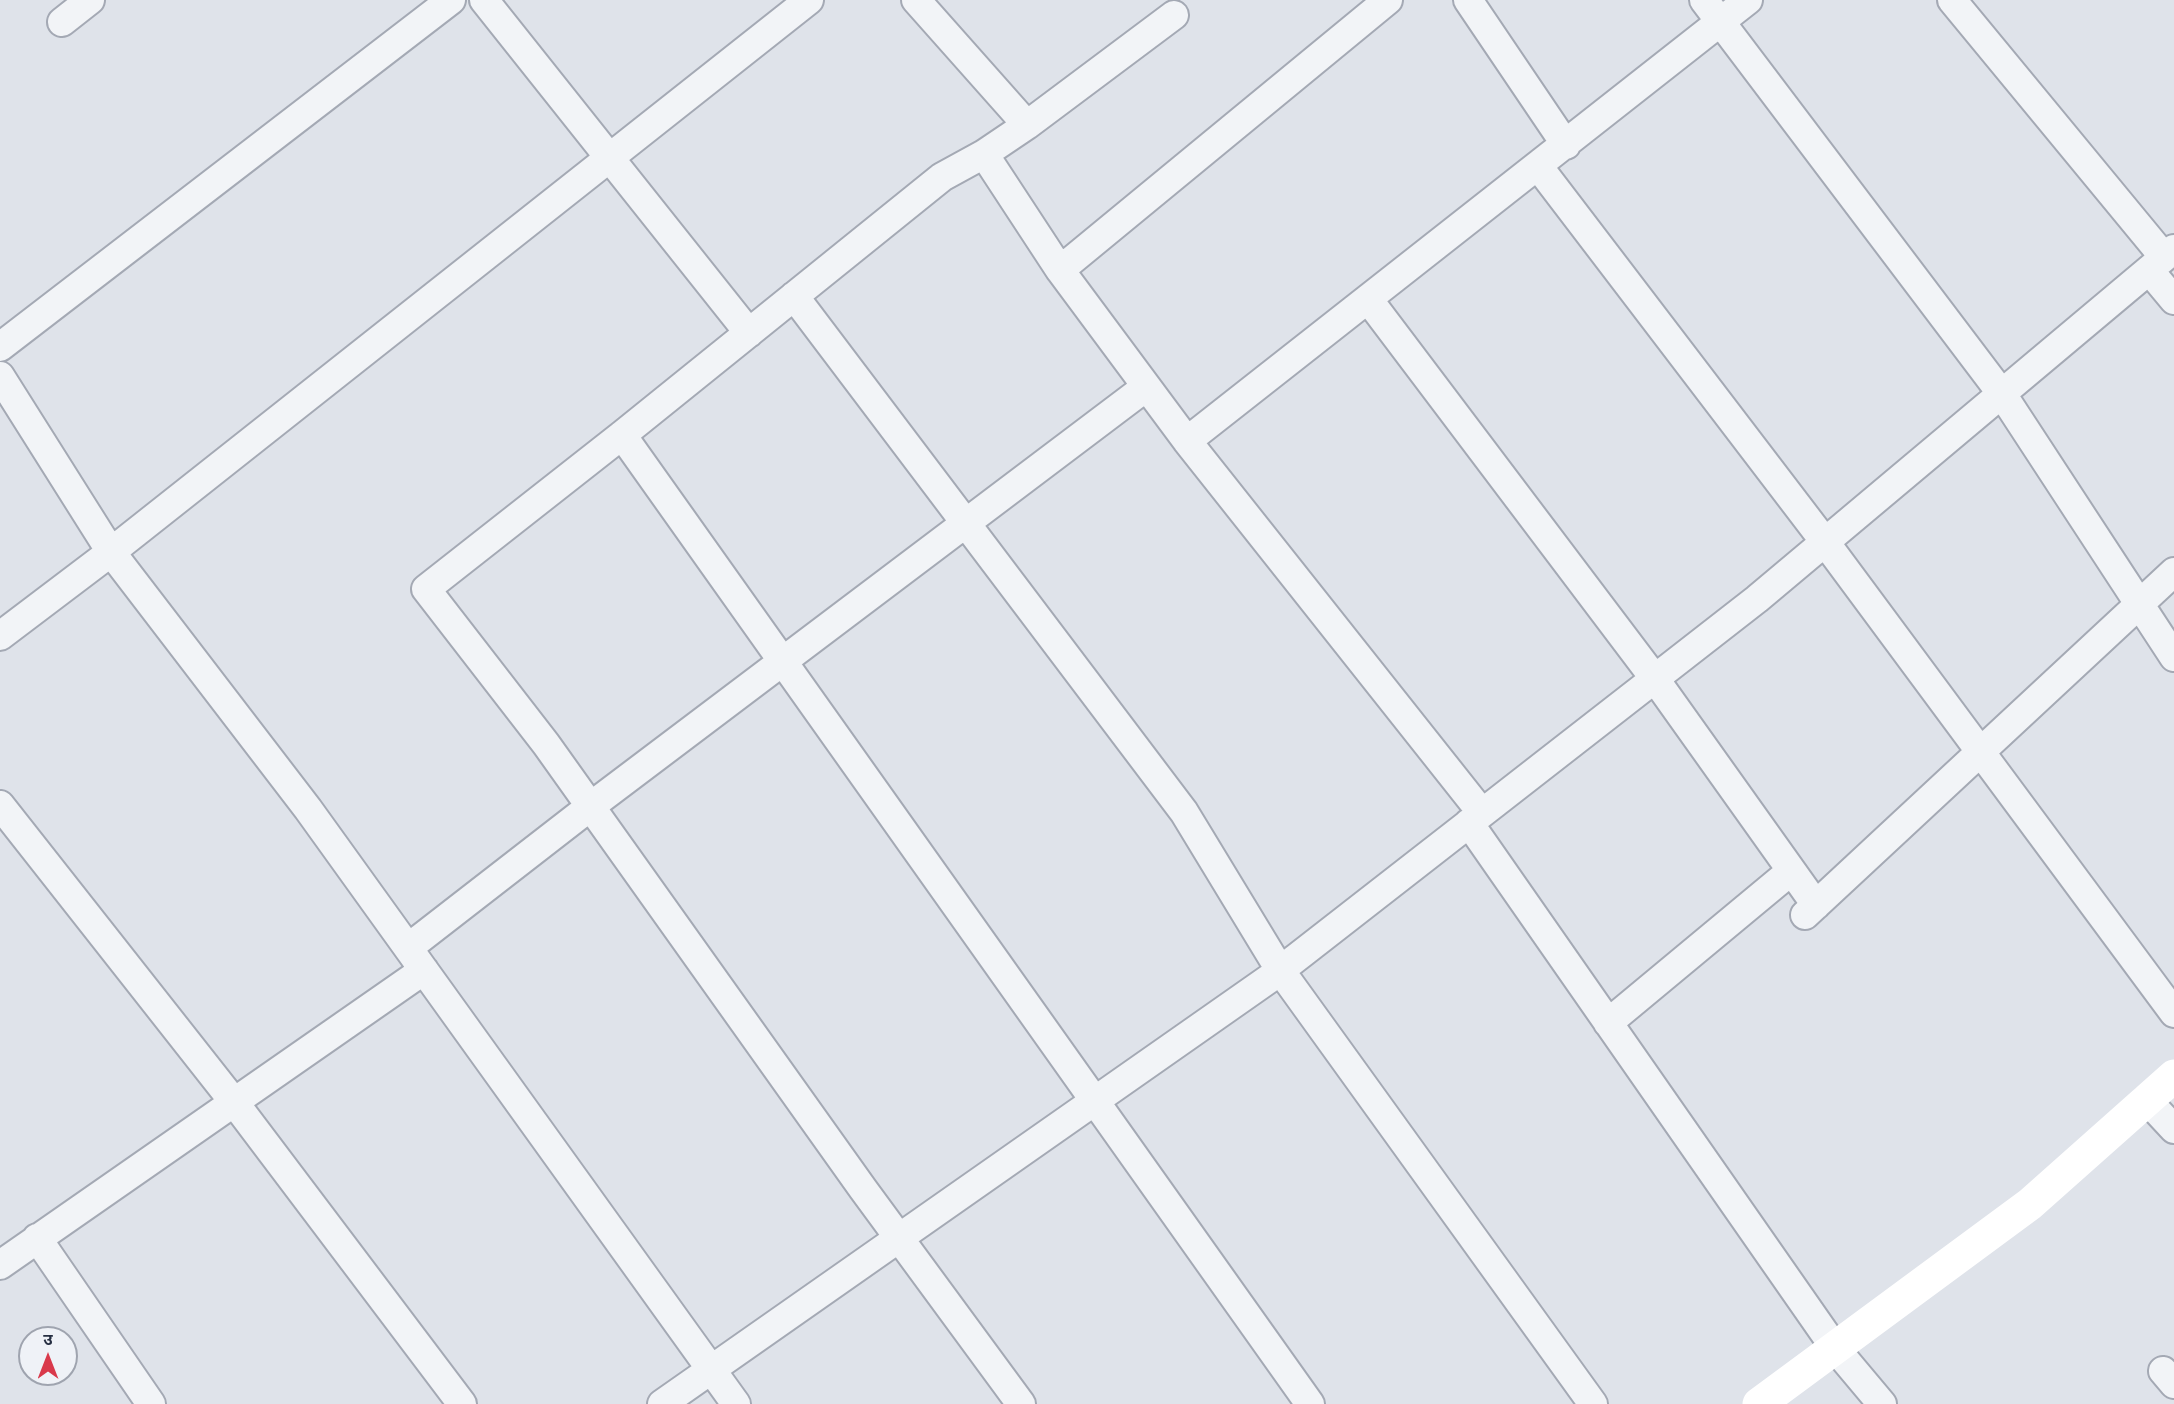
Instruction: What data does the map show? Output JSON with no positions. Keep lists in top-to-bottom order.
{
  "north": "top"
}
